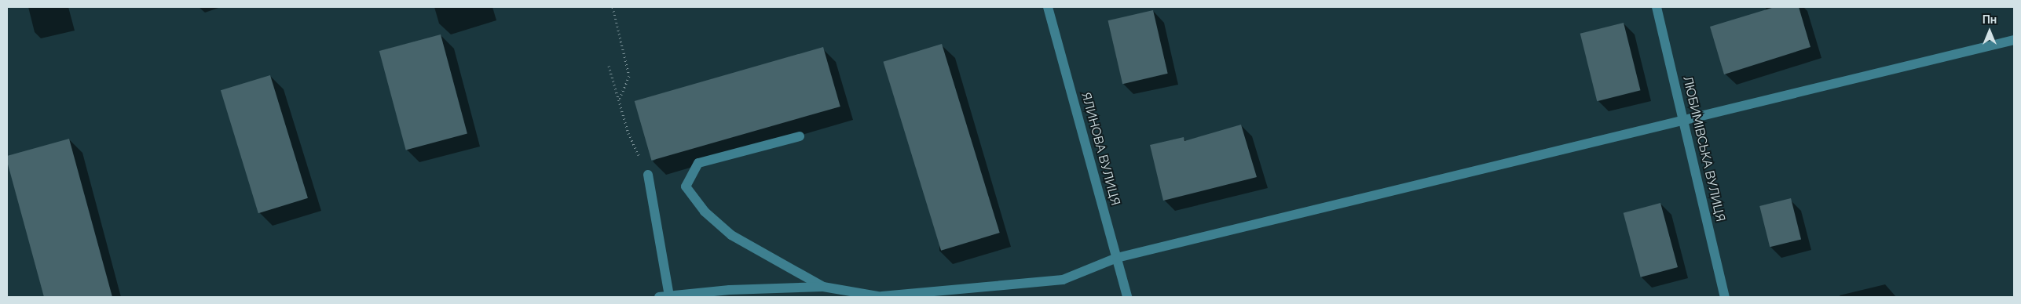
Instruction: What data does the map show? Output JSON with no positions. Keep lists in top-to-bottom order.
{
  "streets": {
    "street": ["ЯЛИНОВА ВУЛИЦЯ", "ЛЮБИМІВСЬКА ВУЛИЦЯ"]
  },
  "north": "top"
}
